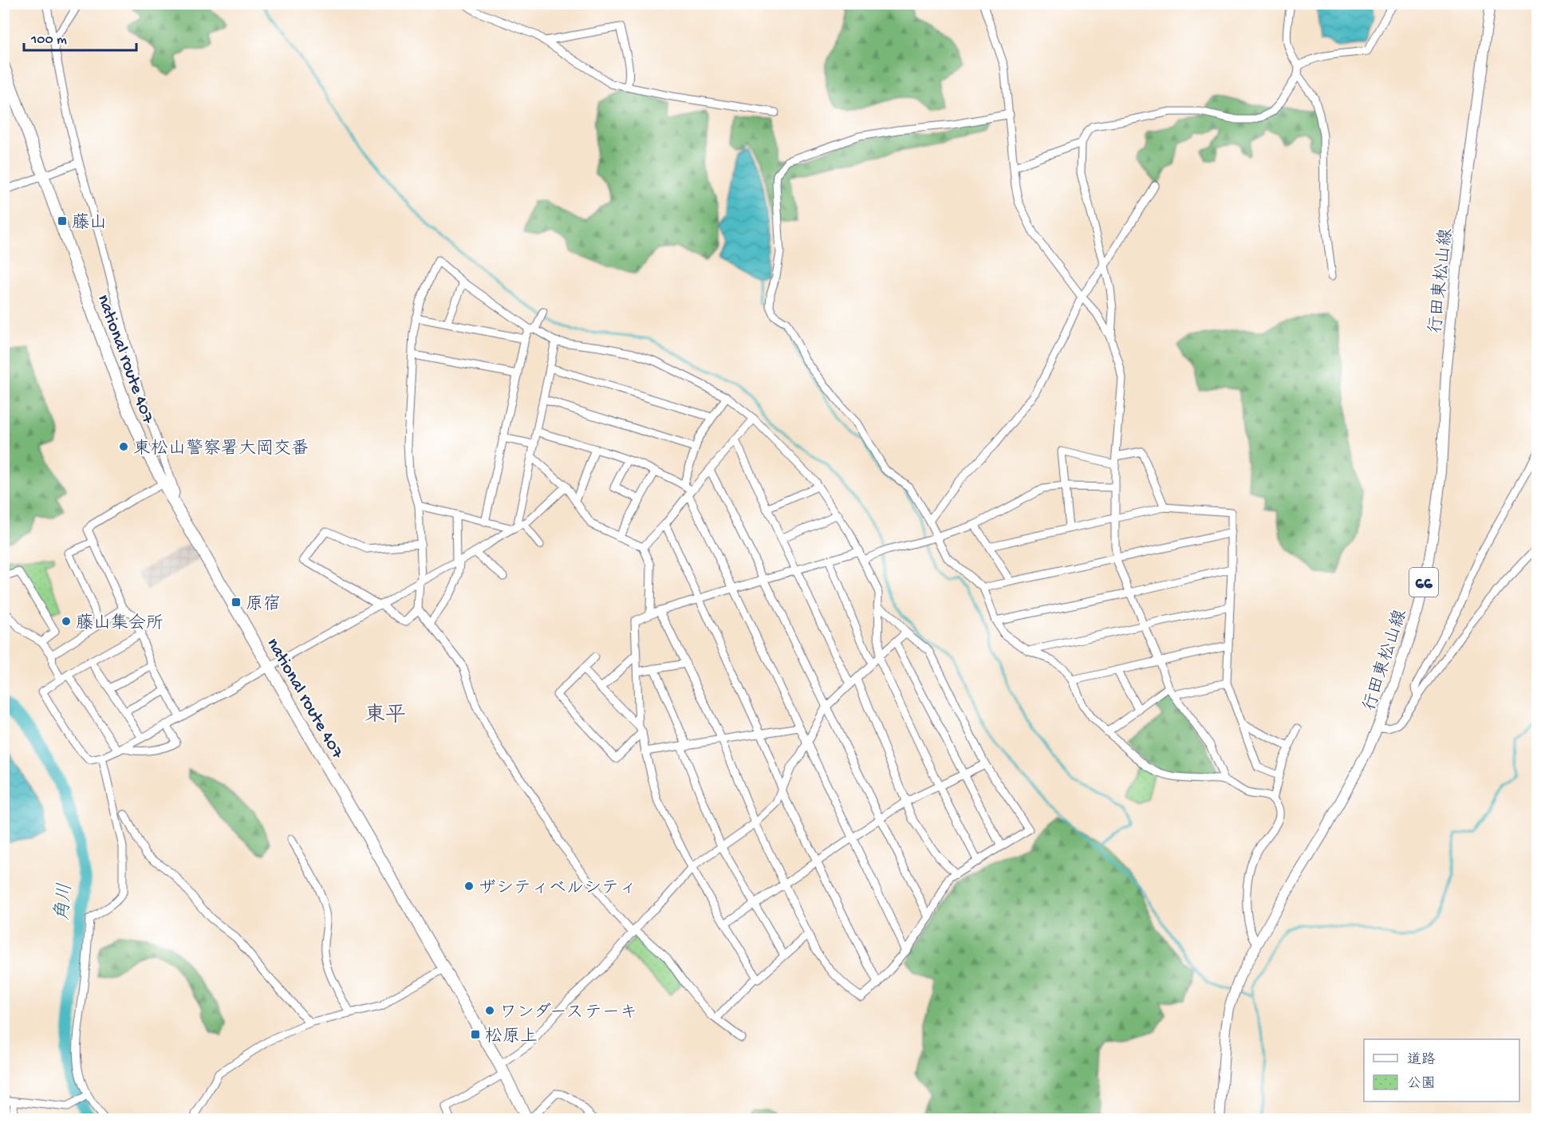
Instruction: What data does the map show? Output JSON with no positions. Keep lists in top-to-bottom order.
{
  "streets": {
    "highway": ["national route 407"],
    "main road": ["行田東松山線", "66"]
  },
  "districts": ["東平"],
  "water": ["角川"],
  "places": {
    "transit": ["藤山", "原宿", "松原上"],
    "other": [
      "東松山警察署大岡交番",
      "藤山集会所",
      "ザシティベルシティ",
      "ワンダーステーキ"
    ]
  },
  "legend": ["道路", "公園"],
  "scale_bar": "100 m"
}
